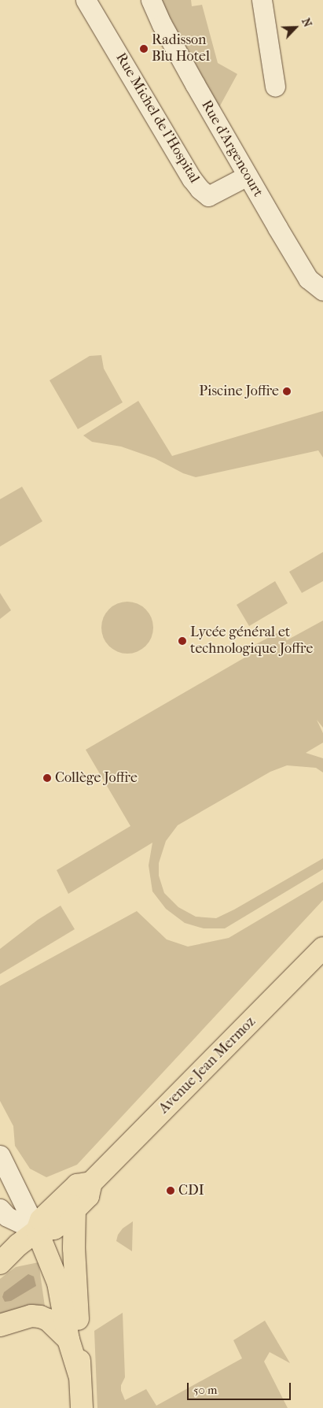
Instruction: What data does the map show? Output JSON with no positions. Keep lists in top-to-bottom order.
{
  "streets": {
    "main road": ["Avenue Jean Mermoz"],
    "street": ["Rue Michel de l'Hospital", "Rue d'Argencourt"]
  },
  "crossings": [
    ["Rue Michel de l'Hospital", "Rue d'Argencourt"]
  ],
  "places": [
    "Radisson Blu Hotel",
    "Piscine Joffre",
    "Lycée général et technologique Joffre",
    "Collège Joffre",
    "CDI"
  ],
  "scale_bar": "50 m",
  "north": "top right"
}
